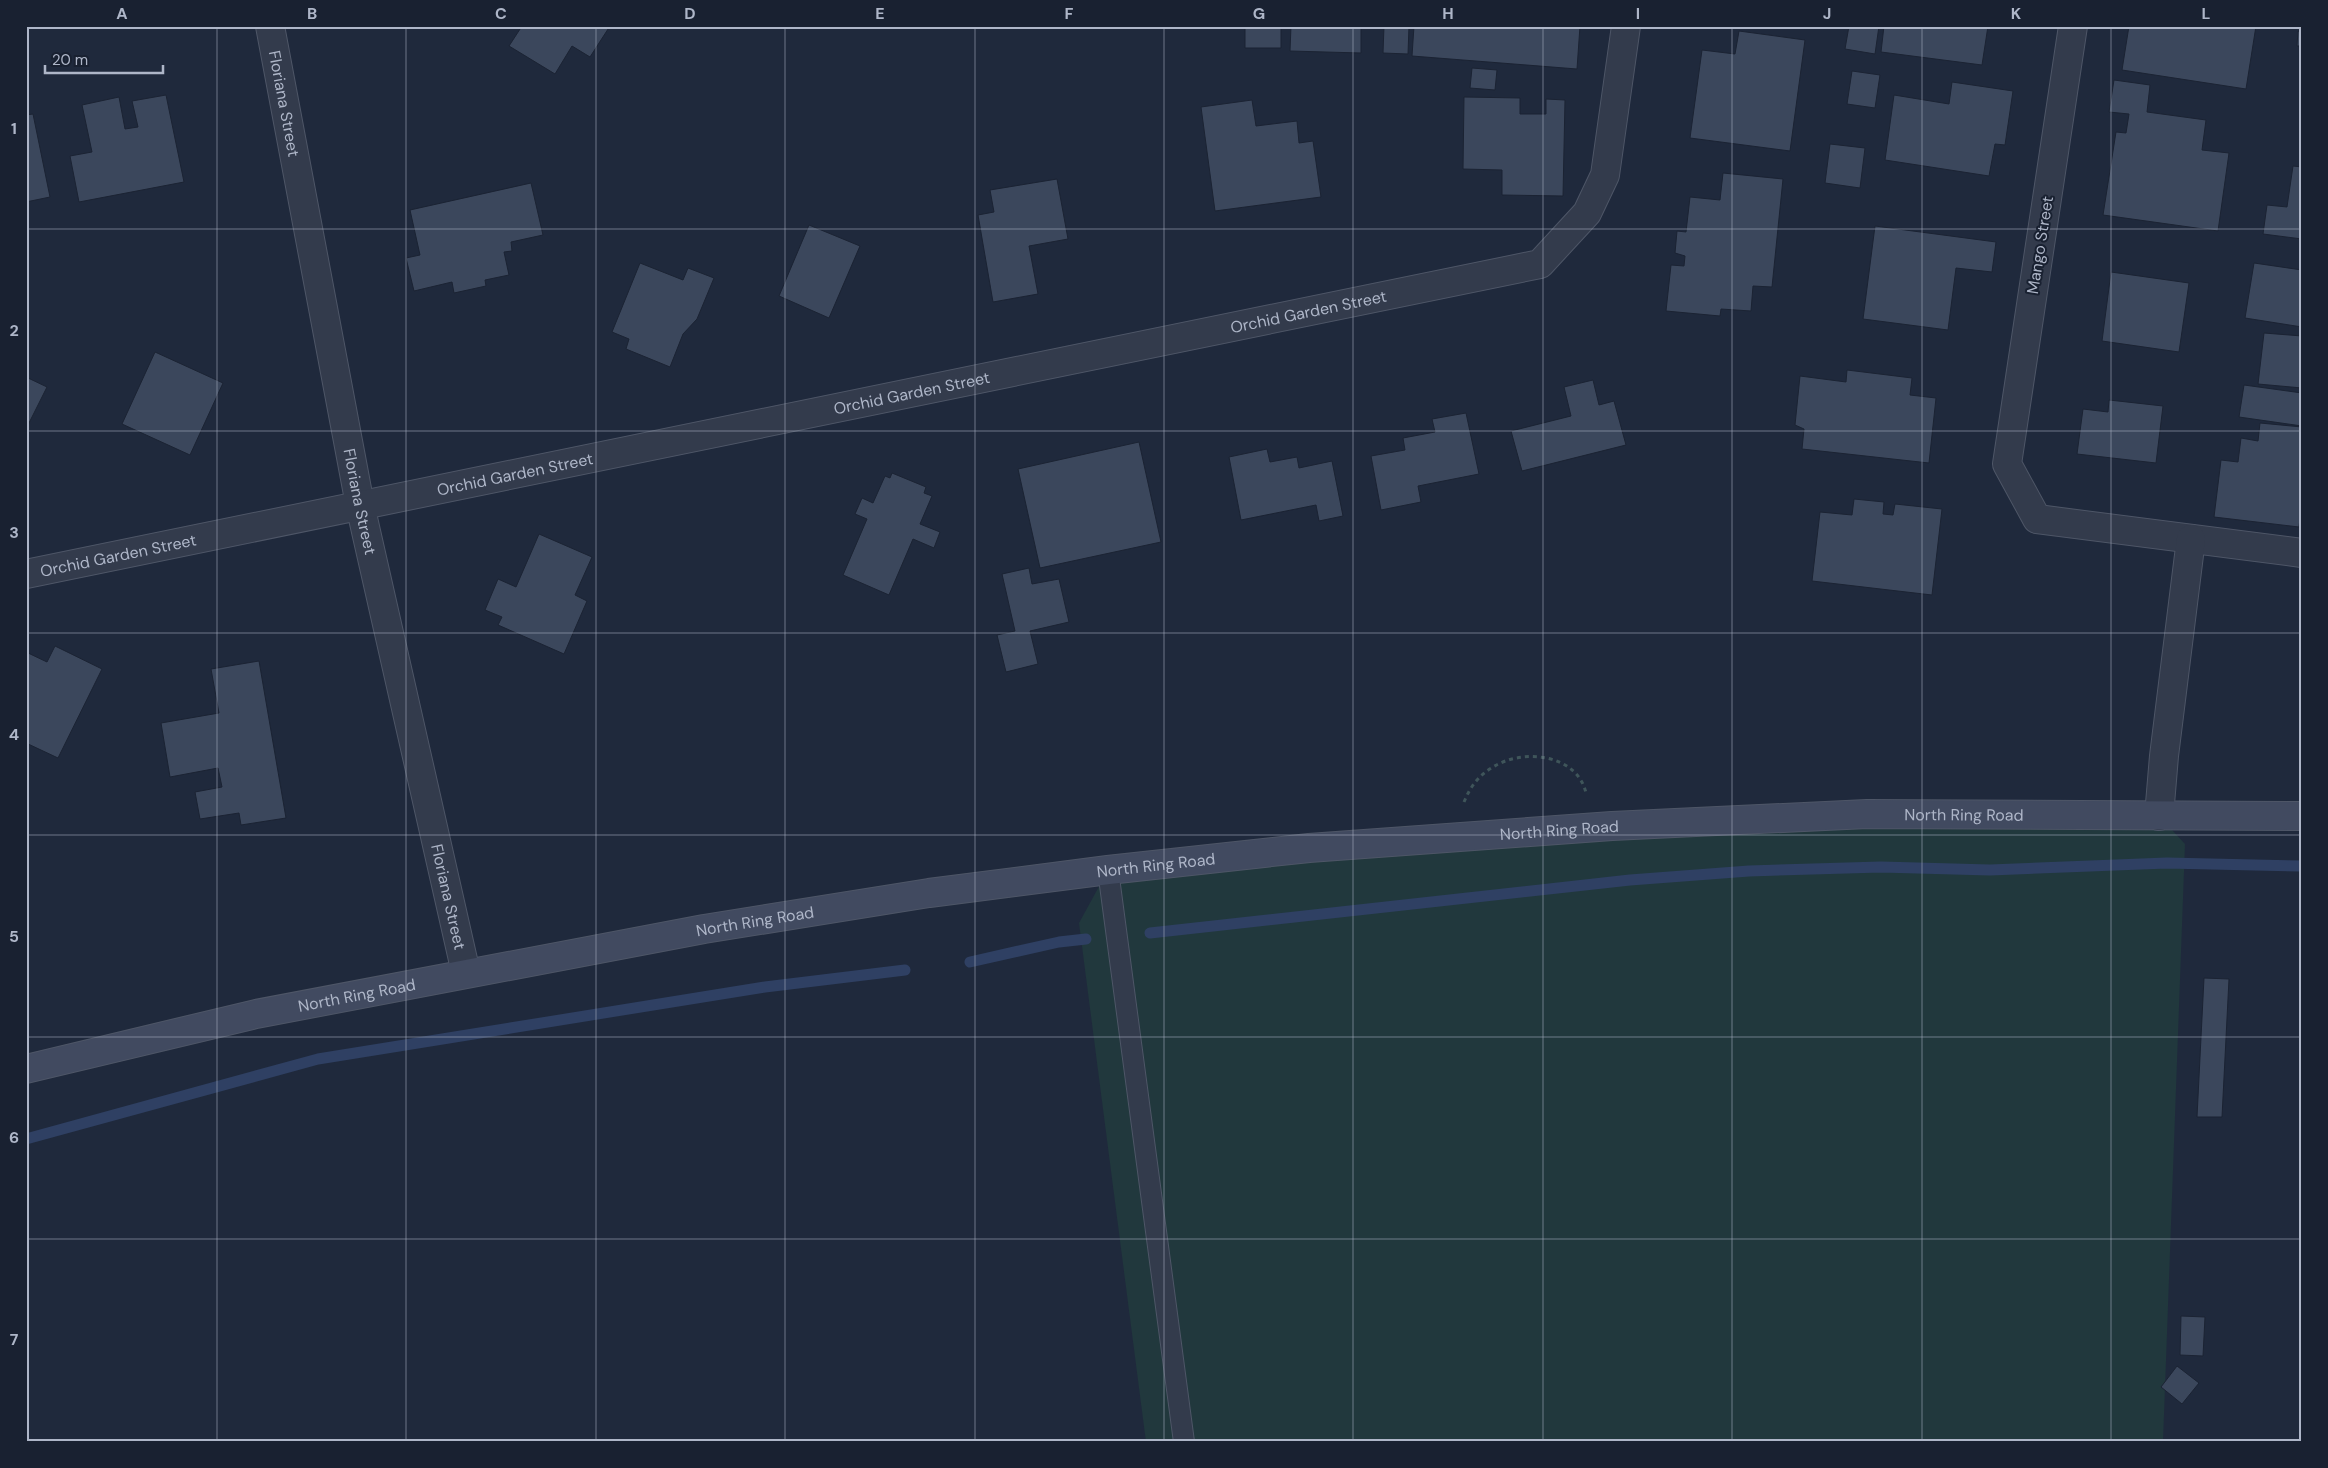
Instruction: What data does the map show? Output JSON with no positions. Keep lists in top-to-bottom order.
{
  "streets": {
    "main road": ["North Ring Road"],
    "street": ["Floriana Street", "Mango Street", "Orchid Garden Street"]
  },
  "crossings": [
    ["Floriana Street", "Orchid Garden Street"],
    ["Floriana Street", "North Ring Road"]
  ],
  "scale_bar": "20 m",
  "grid": {
    "columns": [
      "A",
      "B",
      "C",
      "D",
      "E",
      "F",
      "G",
      "H",
      "I",
      "J",
      "K",
      "L"
    ],
    "rows": [
      "1",
      "2",
      "3",
      "4",
      "5",
      "6",
      "7"
    ]
  }
}
